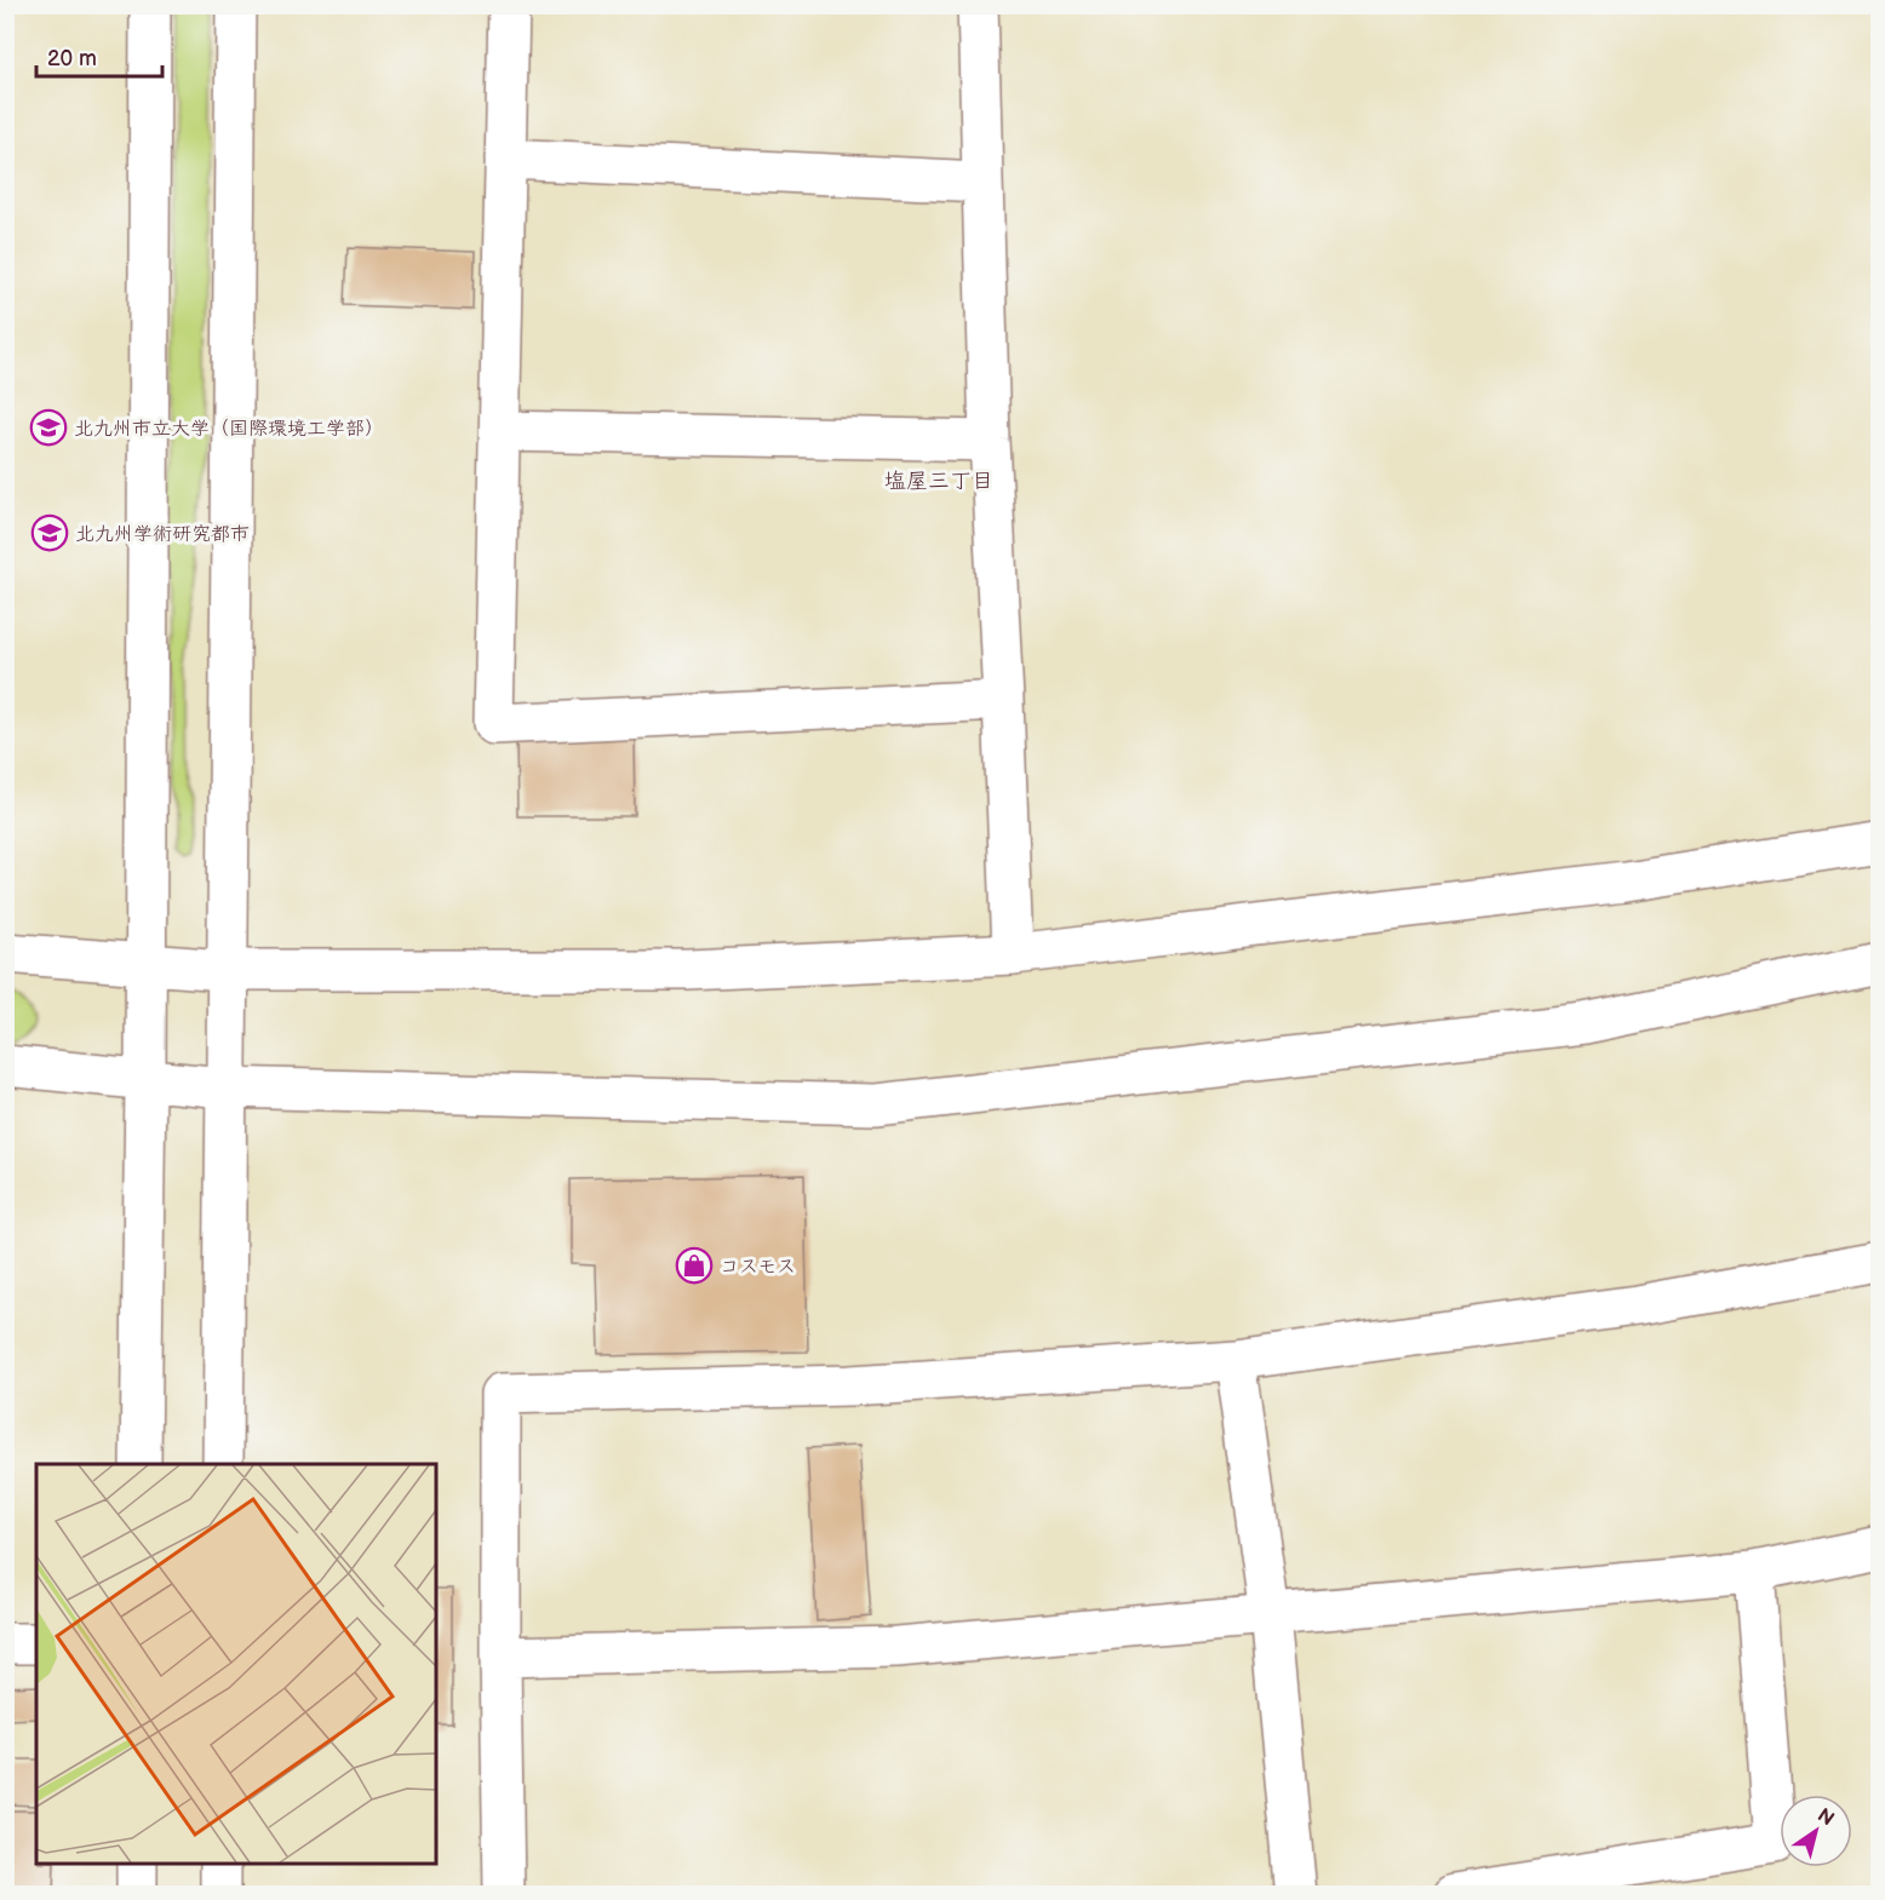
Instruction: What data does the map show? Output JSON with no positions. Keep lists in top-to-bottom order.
{
  "districts": ["塩屋三丁目"],
  "places": {
    "school or university": ["北九州市立大学（国際環境工学部）", "北九州学術研究都市"],
    "shop": ["コスモス"]
  },
  "scale_bar": "20 m",
  "north": "top right"
}
